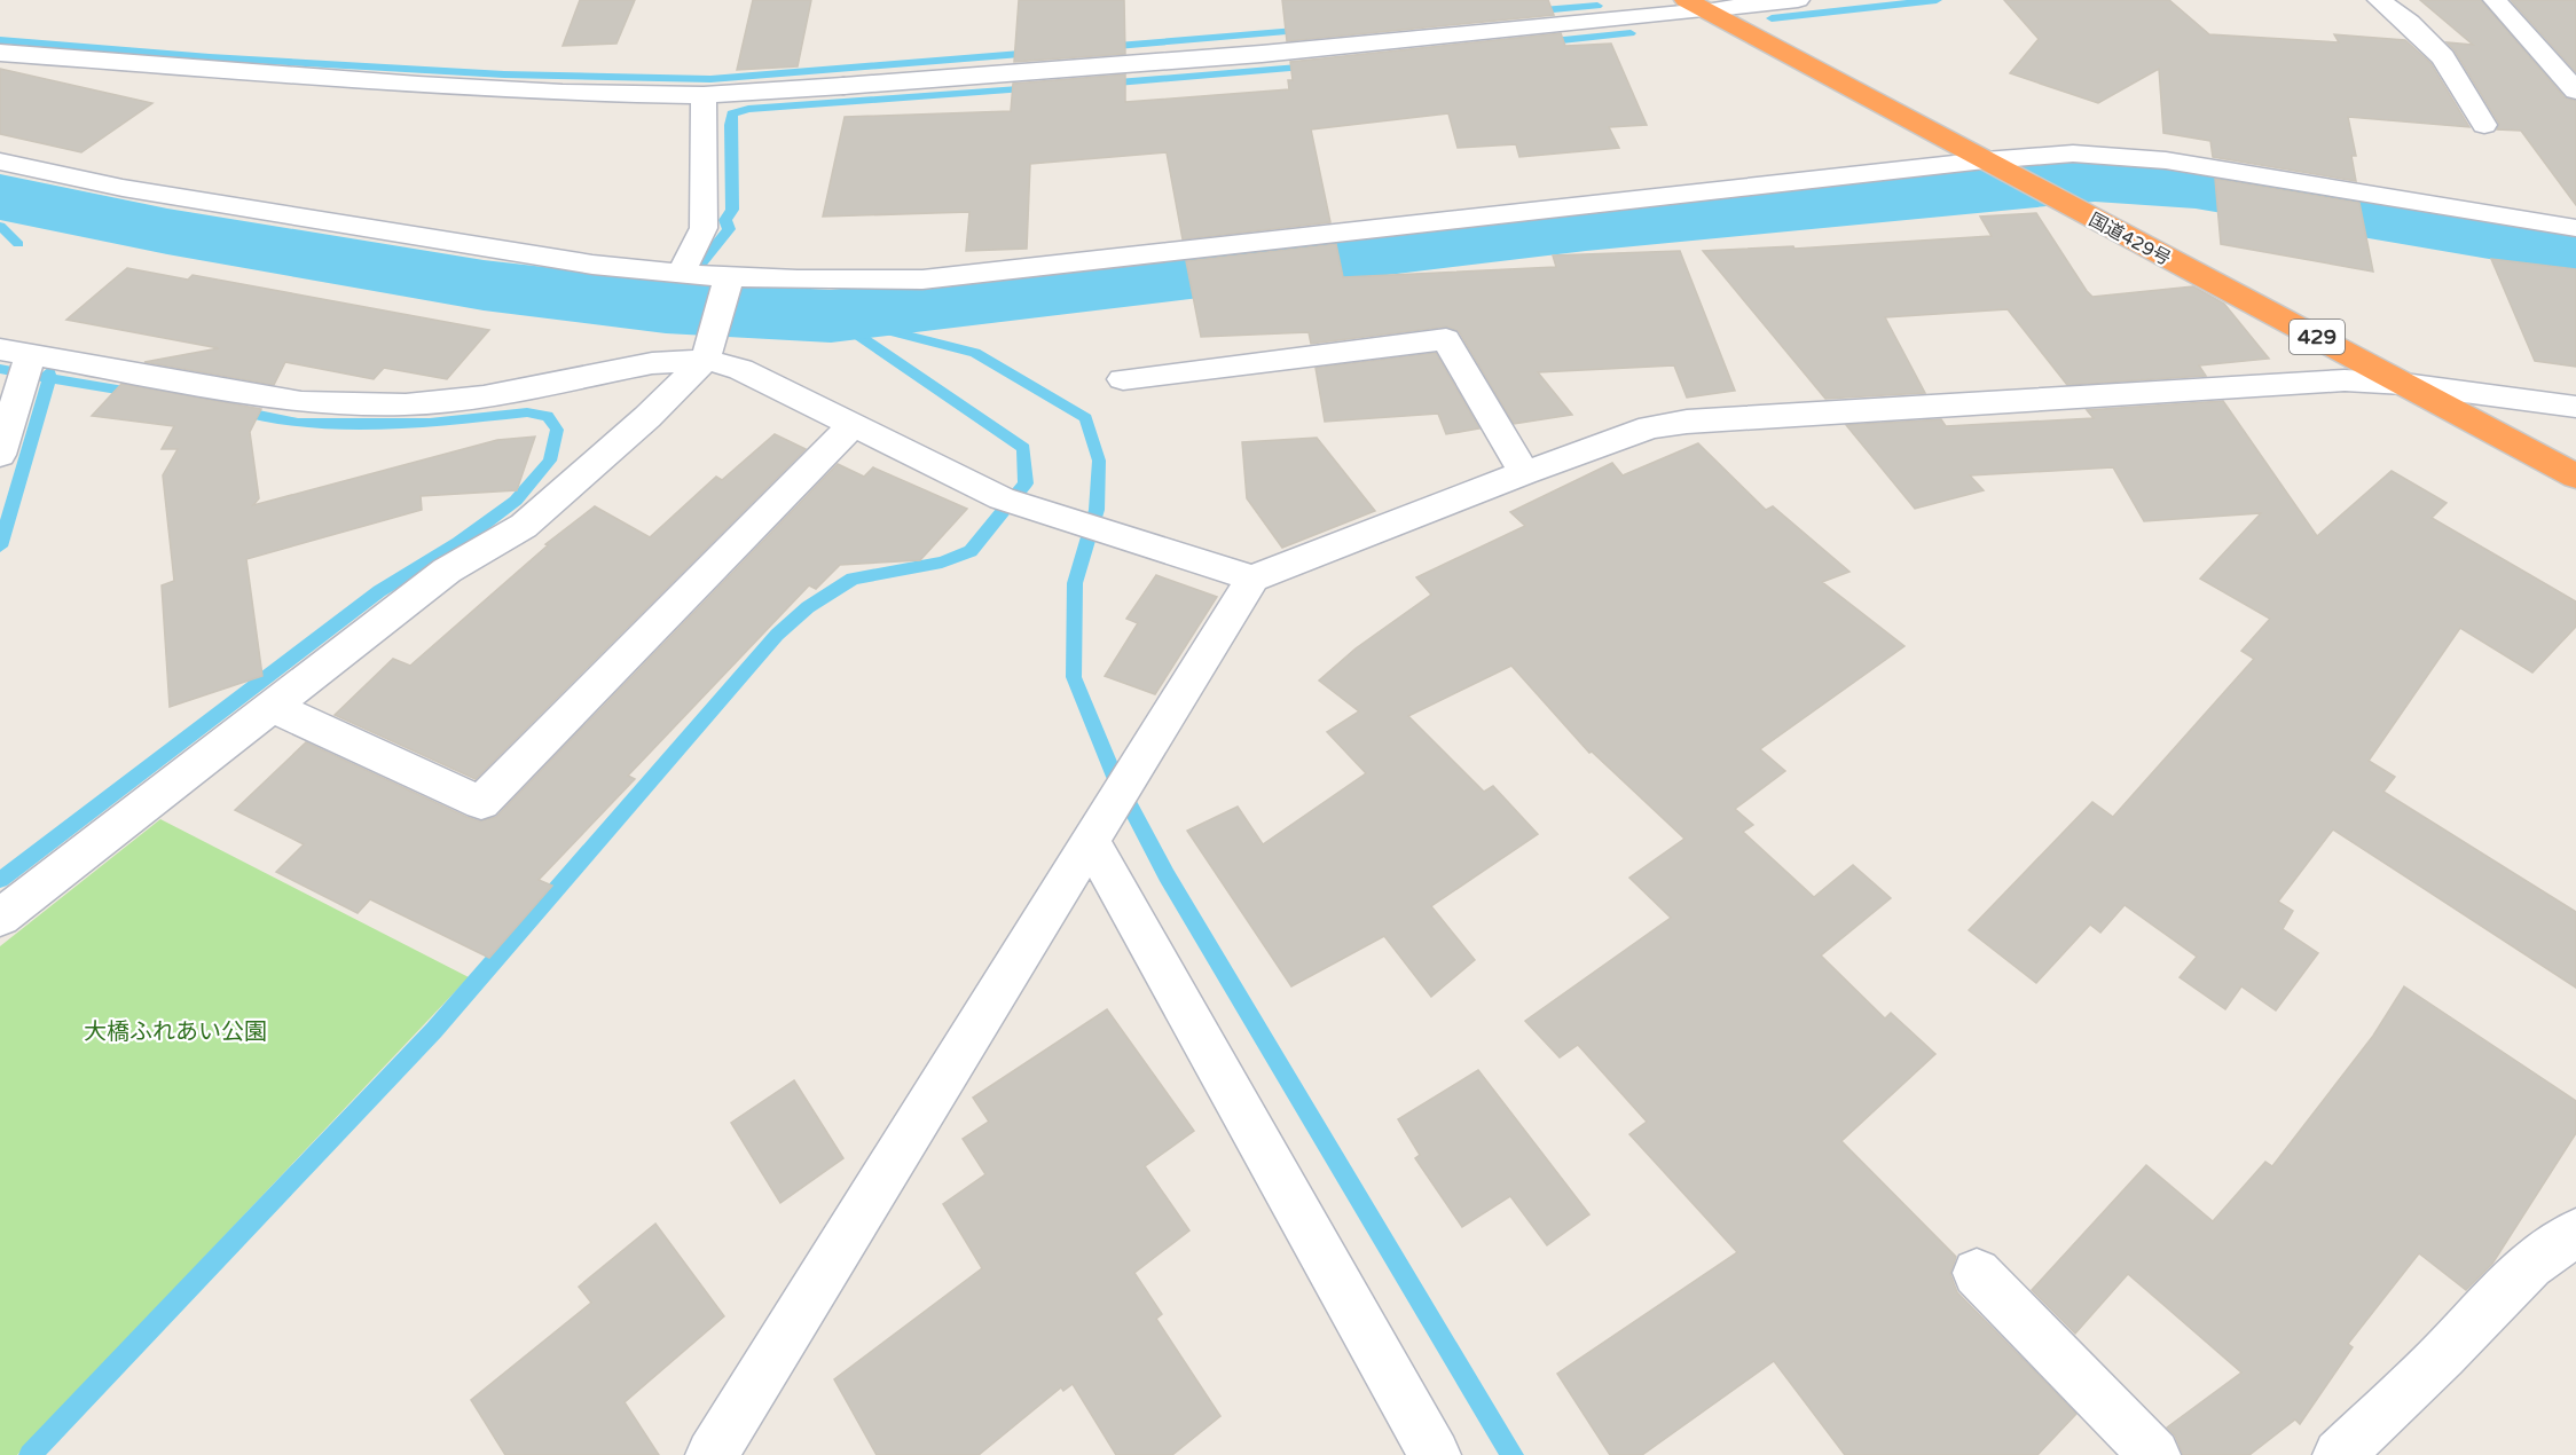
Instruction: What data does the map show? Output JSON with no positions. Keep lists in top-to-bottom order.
{
  "streets": {
    "highway": ["国道429号", "429"]
  },
  "parks": ["大橋ふれあい公園"]
}
